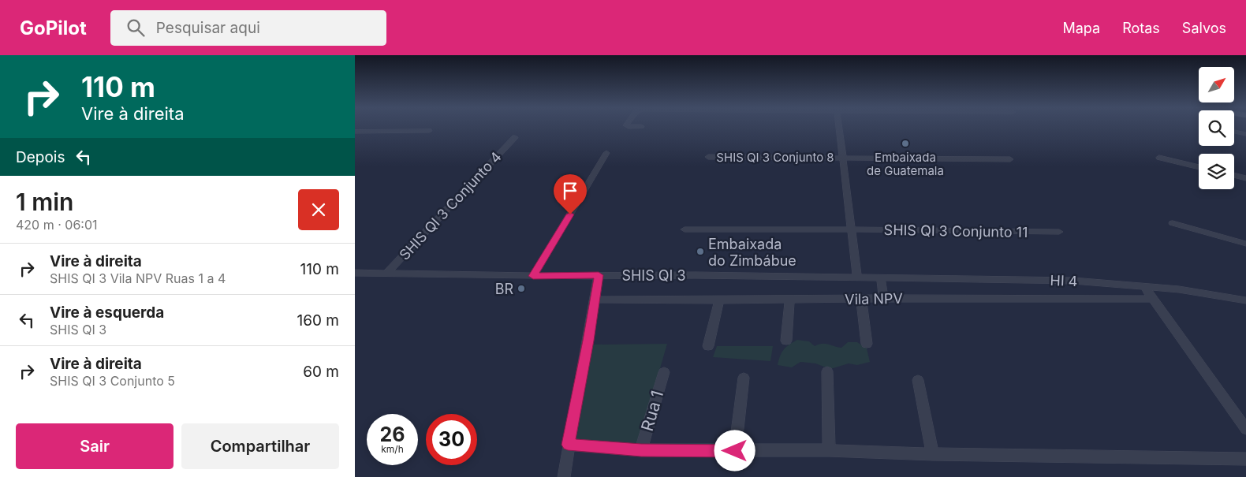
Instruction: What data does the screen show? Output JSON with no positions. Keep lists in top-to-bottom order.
{
  "streets": {
    "street": [
      "SHIS QI 3 Conjunto 8",
      "SHIS QI 3 Conjunto 4",
      "SHIS QI 3 Conjunto 11",
      "SHIS QI 3",
      "HI 4",
      "Vila NPV",
      "Rua 1"
    ]
  },
  "crossings": [
    ["SHIS QI 3 Conjunto 4", "SHIS QI 3"],
    ["SHIS QI 3", "HI 4"]
  ],
  "places": ["Embaixada de Guatemala", "Embaixada do Zimbábue", "BR"],
  "north": "top right",
  "page": {
    "header": "GoPilot",
    "search": "Pesquisar aqui",
    "nav": ["Mapa", "Rotas", "Salvos"],
    "turn": ["110 m", "Vire à direita"],
    "then": "Depois",
    "heading": ["1 min", "420 m · 06:01"],
    "list": [
      {
        "name": "Vire à direita",
        "note": "SHIS QI 3 Vila NPV Ruas 1 a 4",
        "value": "110 m"
      },
      {
        "name": "Vire à esquerda",
        "note": "SHIS QI 3",
        "value": "160 m"
      },
      {
        "name": "Vire à direita",
        "note": "SHIS QI 3 Conjunto 5",
        "value": "60 m"
      }
    ],
    "speed": "26 km/h",
    "limit": "30",
    "buttons": ["Sair", "Compartilhar"]
  }
}
